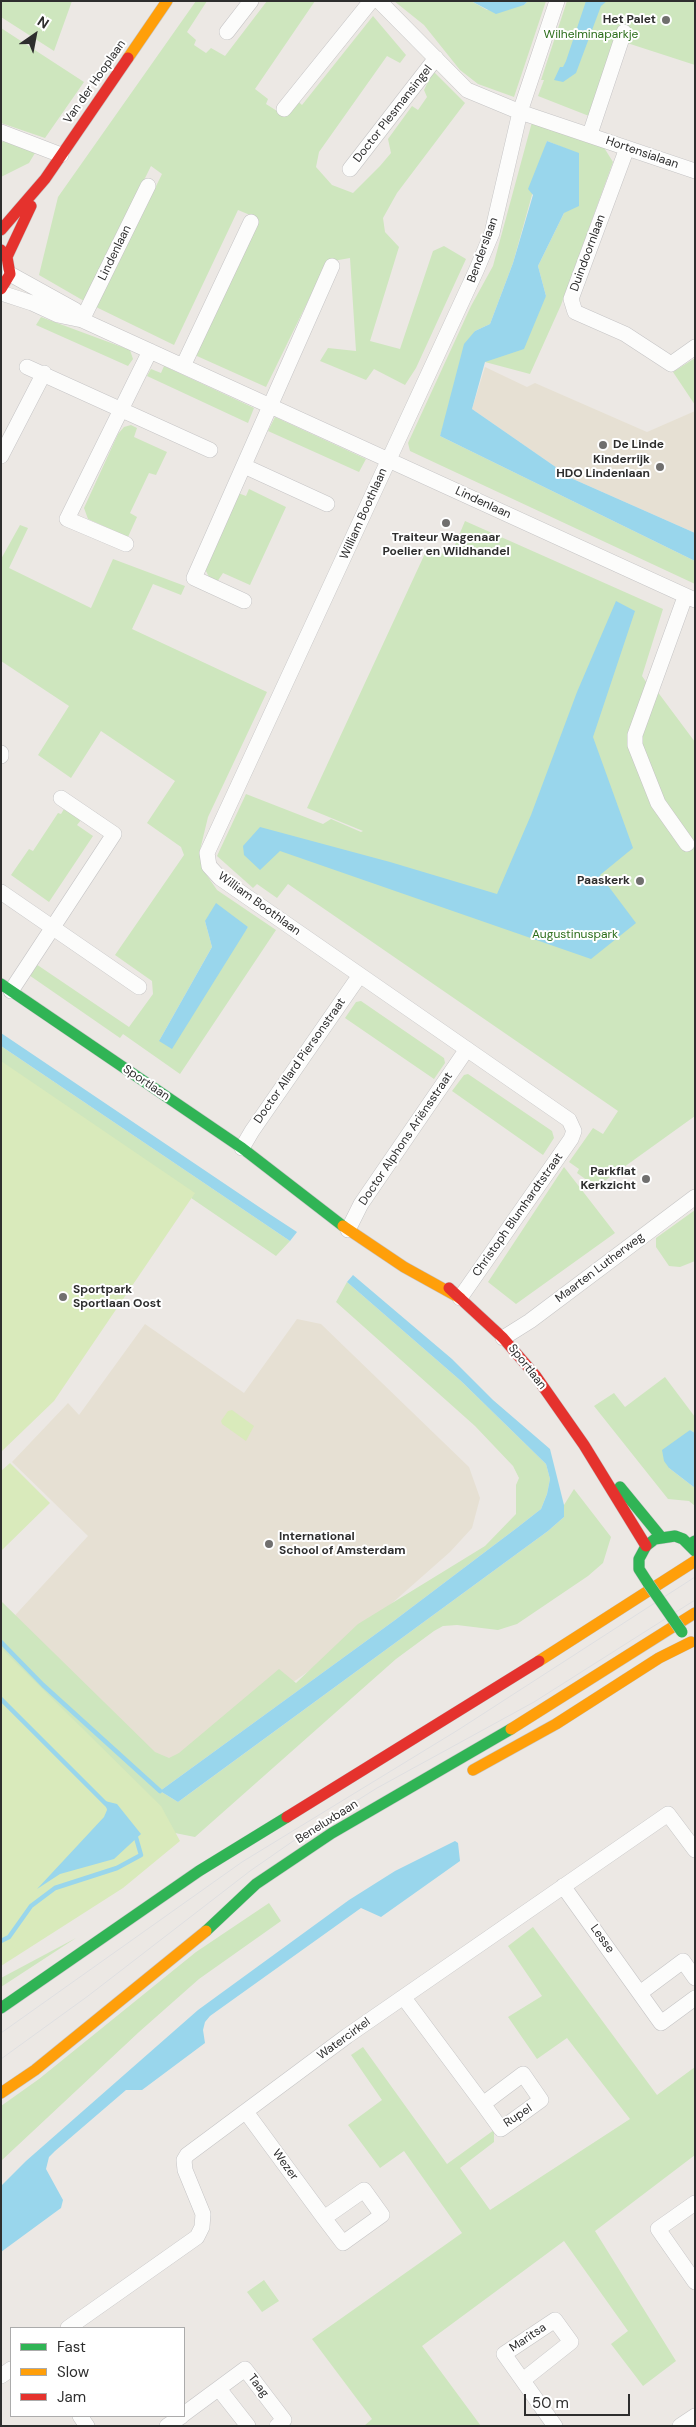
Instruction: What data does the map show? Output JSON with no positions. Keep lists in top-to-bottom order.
{
  "streets": {
    "main road": ["Van der Hooplaan", "Sportlaan", "Beneluxbaan"],
    "street": [
      "Doctor Plesmansingel",
      "Hortensialaan",
      "Benderslaan",
      "Lindenlaan",
      "Duindoornlaan",
      "William Boothlaan",
      "Doctor Allard Piersonstraat",
      "Doctor Alphons Ariënsstraat",
      "Christoph Blumhardtstraat",
      "Maarten Lutherweg",
      "Lesse",
      "Watercirkel",
      "Wezer",
      "Taag"
    ]
  },
  "crossings": [
    ["Doctor Plesmansingel", "Hortensialaan"],
    ["Doctor Plesmansingel", "Benderslaan"],
    ["Hortensialaan", "Benderslaan"],
    ["Hortensialaan", "Duindoornlaan"],
    ["Benderslaan", "Lindenlaan"],
    ["Benderslaan", "William Boothlaan"],
    ["Lindenlaan", "William Boothlaan"],
    ["William Boothlaan", "Doctor Allard Piersonstraat"],
    ["William Boothlaan", "Doctor Alphons Ariënsstraat"],
    ["William Boothlaan", "Christoph Blumhardtstraat"],
    ["Doctor Allard Piersonstraat", "Sportlaan"],
    ["Sportlaan", "Doctor Alphons Ariënsstraat"],
    ["Sportlaan", "Christoph Blumhardtstraat"],
    ["Sportlaan", "Maarten Lutherweg"],
    ["Lesse", "Watercirkel"],
    ["Watercirkel", "Wezer"]
  ],
  "parks": ["Wilhelminaparkje", "Augustinuspark"],
  "places": [
    "Het Palet",
    "De Linde",
    "Kinderrijk HDO Lindenlaan",
    "Traiteur Wagenaar Poelier en Wildhandel",
    "Paaskerk",
    "Parkflat Kerkzicht",
    "Sportpark Sportlaan Oost",
    "International School of Amsterdam"
  ],
  "legend": ["Fast", "Slow", "Jam"],
  "scale_bar": "50 m",
  "north": "top right"
}
